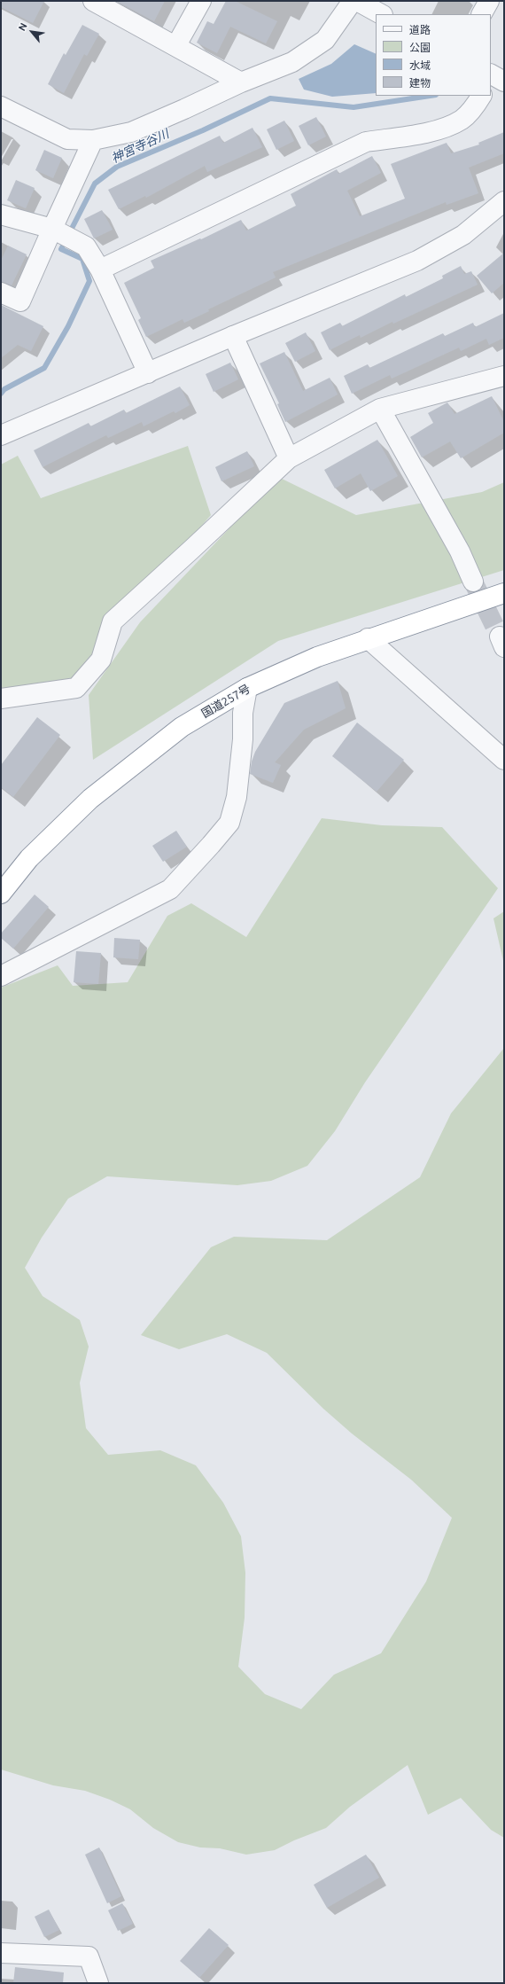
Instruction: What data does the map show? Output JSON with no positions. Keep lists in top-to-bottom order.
{
  "streets": {
    "highway": ["国道257号"]
  },
  "water": ["神宮寺谷川"],
  "legend": [
    "道路",
    "公園",
    "水域",
    "建物"
  ],
  "north": "top left"
}
